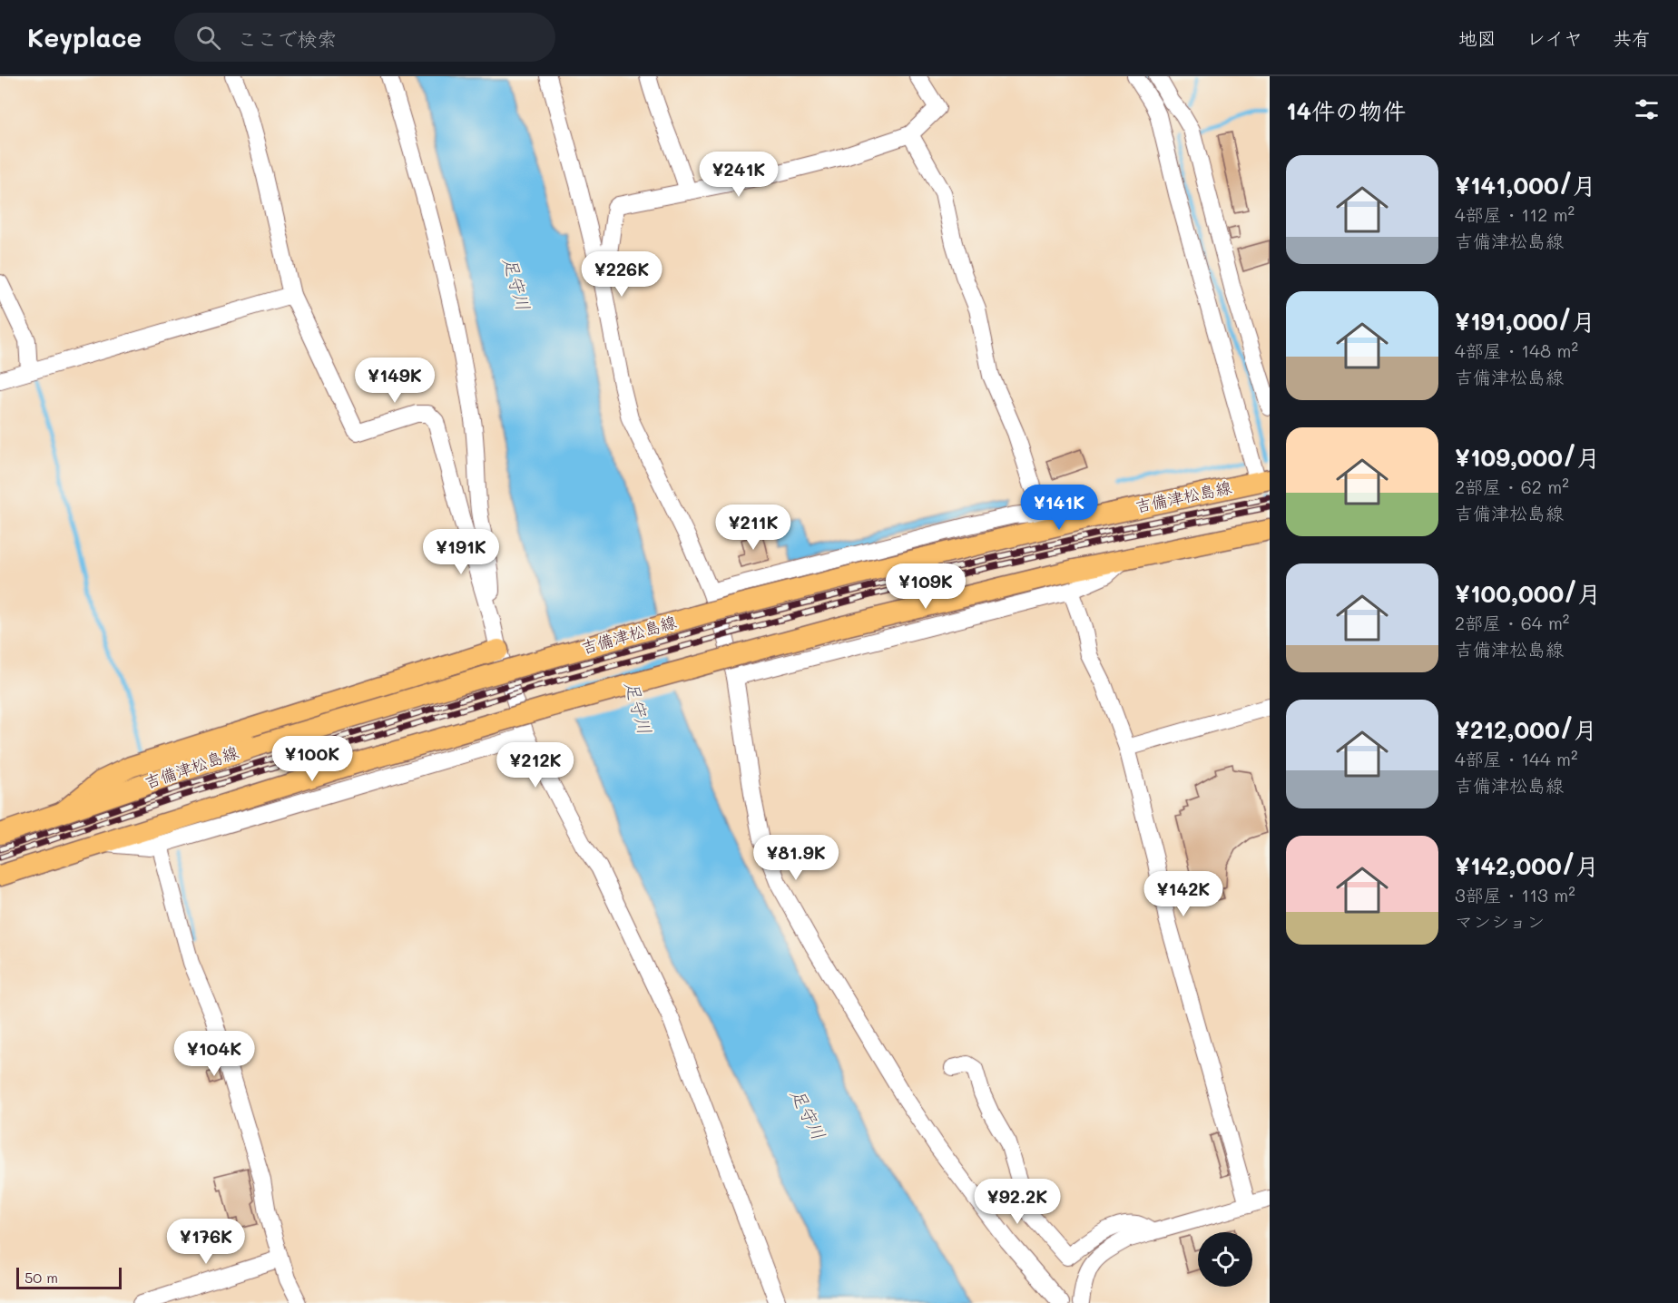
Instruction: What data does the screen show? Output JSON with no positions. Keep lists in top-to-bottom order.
{
  "streets": {
    "main road": ["吉備津松島線"]
  },
  "water": ["足守川"],
  "scale_bar": "50 m",
  "page": {
    "header": "Keyplace",
    "search": "ここで検索",
    "nav": ["地図", "レイヤ", "共有"],
    "heading": "14件の物件",
    "list": [
      {
        "name": "¥141,000/月",
        "note": "4部屋 · 112 m² · 吉備津松島線"
      },
      {
        "name": "¥191,000/月",
        "note": "4部屋 · 148 m² · 吉備津松島線"
      },
      {
        "name": "¥109,000/月",
        "note": "2部屋 · 62 m² · 吉備津松島線"
      },
      {
        "name": "¥100,000/月",
        "note": "2部屋 · 64 m² · 吉備津松島線"
      },
      {
        "name": "¥212,000/月",
        "note": "4部屋 · 144 m² · 吉備津松島線"
      },
      {
        "name": "¥142,000/月",
        "note": "3部屋 · 113 m² · マンション"
      }
    ],
    "price": [
      "¥241K",
      "¥226K",
      "¥149K",
      "¥141K",
      "¥211K",
      "¥191K",
      "¥109K",
      "¥100K",
      "¥212K",
      "¥81.9K",
      "¥142K",
      "¥104K",
      "¥92.2K",
      "¥176K"
    ],
    "scale": "50 m"
  }
}
